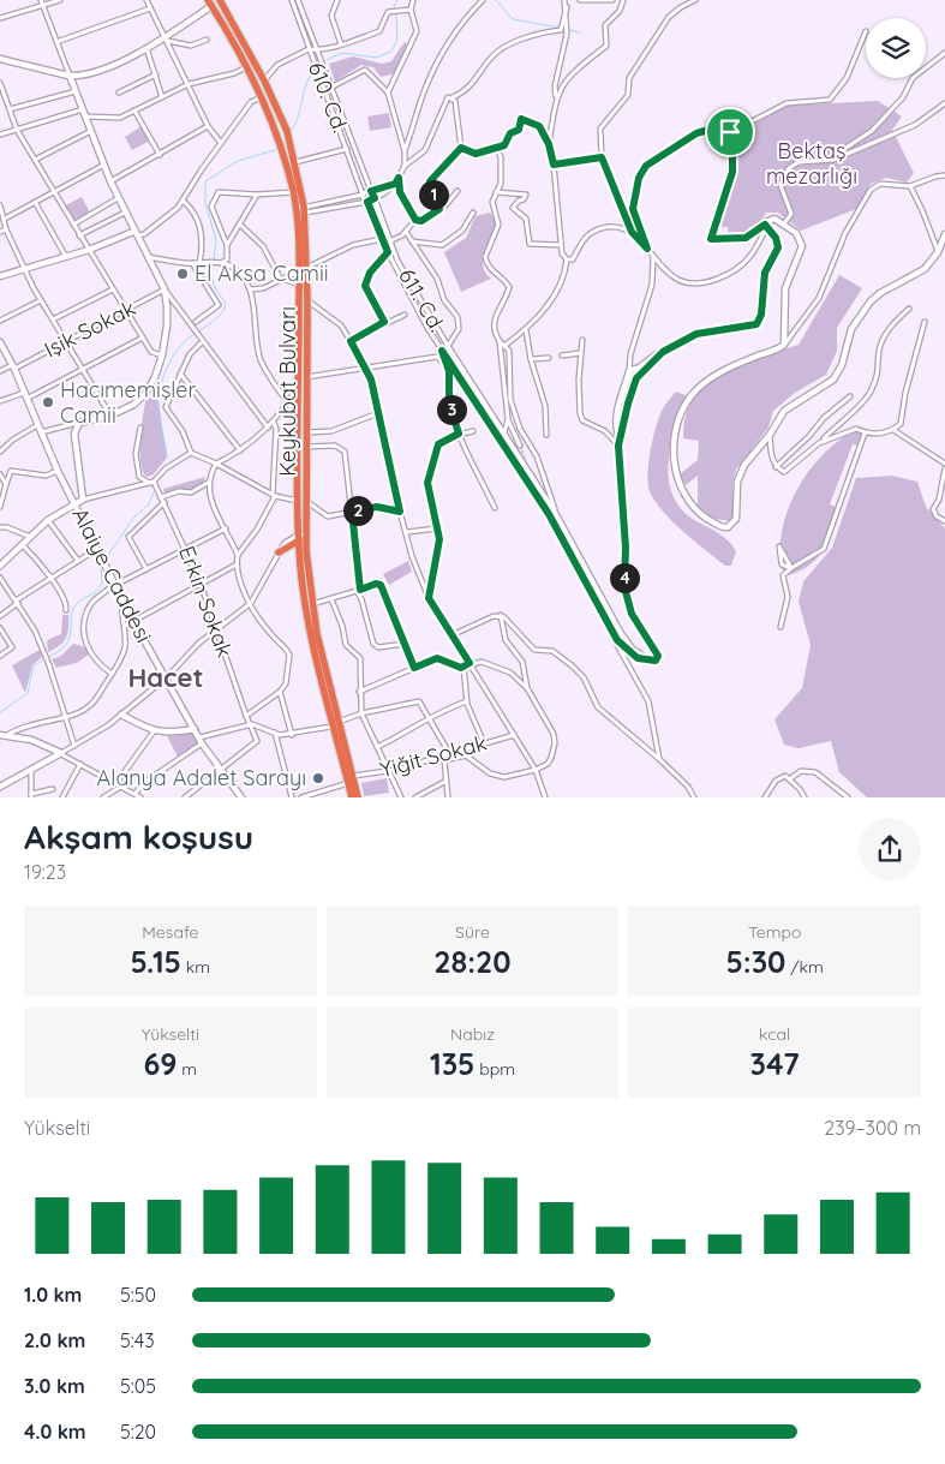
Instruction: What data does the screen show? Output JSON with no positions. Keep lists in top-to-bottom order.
{
  "streets": {
    "highway": ["Keykubat Bulvarı"],
    "street": [
      "610. Cd.",
      "611. Cd.",
      "Işik Sokak",
      "Alaiye Caddesi",
      "Erkin Sokak",
      "Yiğit Sokak"
    ]
  },
  "crossings": [
    ["610. Cd.", "611. Cd."],
    ["Işik Sokak", "Alaiye Caddesi"],
    ["Keykubat Bulvarı", "Yiğit Sokak"]
  ],
  "districts": ["Hacet"],
  "parks": ["Bektaş mezarlığı"],
  "places": ["El Aksa Camii", "Hacımemişler Camii", "Alanya Adalet Sarayı"],
  "page": {
    "pins": [
      "1",
      "3",
      "2",
      "4"
    ],
    "heading": ["Akşam koşusu", "19:23"],
    "stats": [
      ["Mesafe", "5.15 km"],
      ["Süre", "28:20"],
      ["Tempo", "5:30 /km"],
      ["Yükselti", "69 m"],
      ["Nabız", "135 bpm"],
      ["kcal", "347"]
    ],
    "chart": ["Yükselti", "239–300 m"],
    "list": [
      {
        "name": "1.0 km",
        "note": "5:50"
      },
      {
        "name": "2.0 km",
        "note": "5:43"
      },
      {
        "name": "3.0 km",
        "note": "5:05"
      },
      {
        "name": "4.0 km",
        "note": "5:20"
      }
    ]
  }
}
